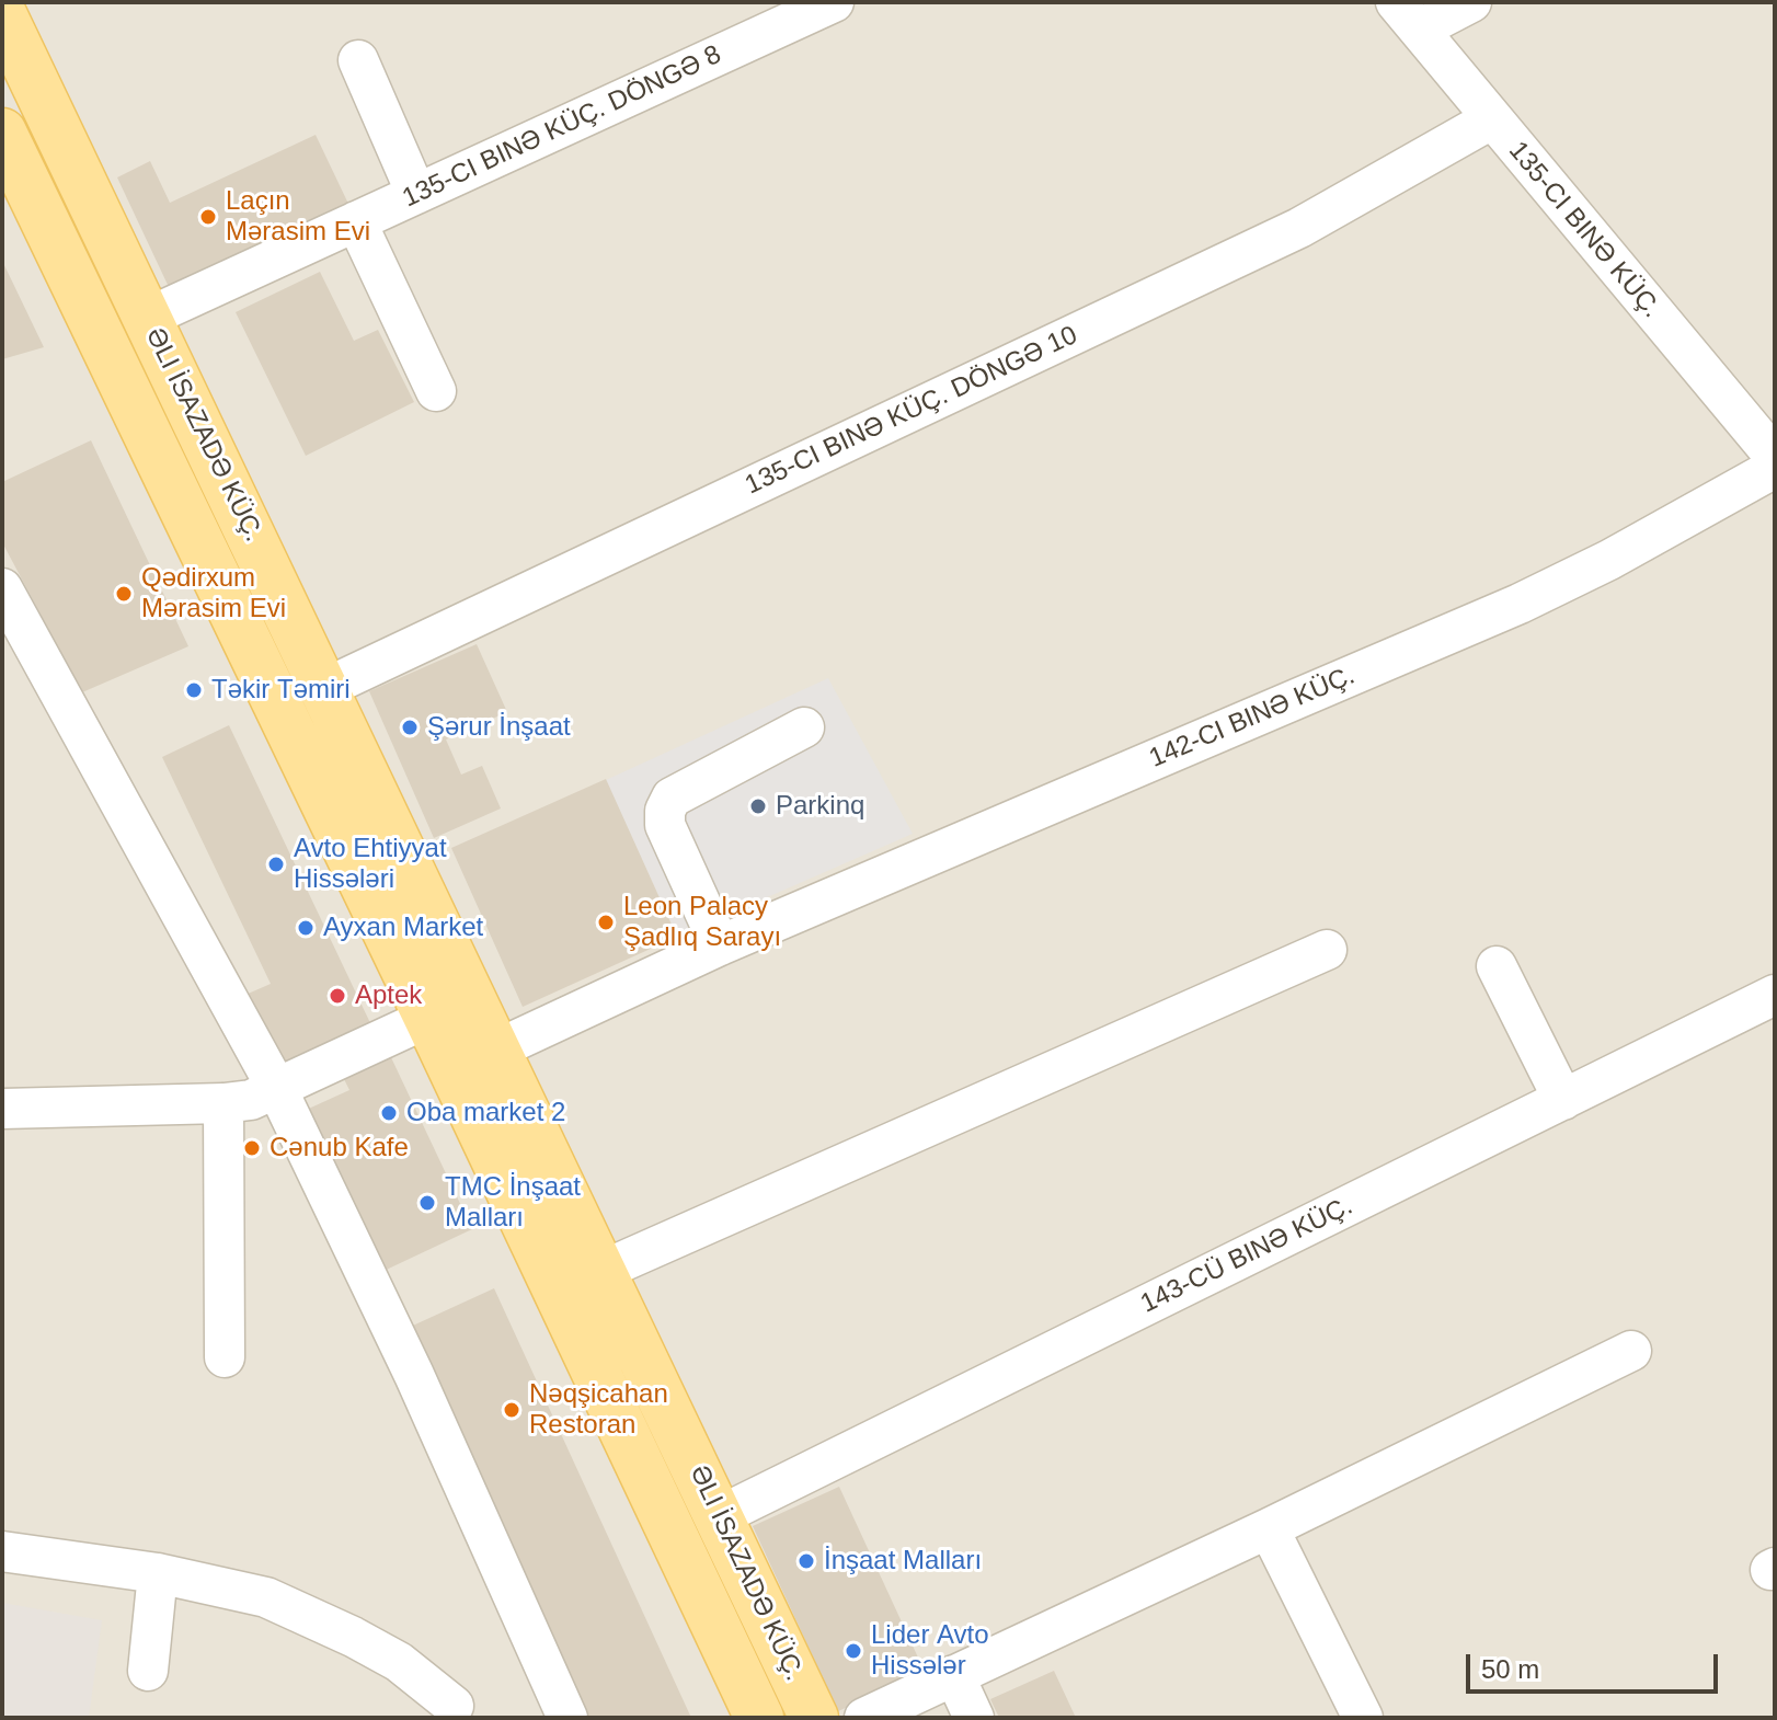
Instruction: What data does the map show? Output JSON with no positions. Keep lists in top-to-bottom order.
{
  "streets": {
    "main road": ["ƏLI İSAZADƏ KÜÇ."],
    "street": [
      "135-CI BINƏ KÜÇ. DÖNGƏ 8",
      "135-CI BINƏ KÜÇ.",
      "135-CI BINƏ KÜÇ. DÖNGƏ 10",
      "142-CI BINƏ KÜÇ.",
      "143-CÜ BINƏ KÜÇ."
    ]
  },
  "crossings": [
    ["135-CI BINƏ KÜÇ. DÖNGƏ 8", "ƏLI İSAZADƏ KÜÇ."],
    ["135-CI BINƏ KÜÇ.", "135-CI BINƏ KÜÇ. DÖNGƏ 10"],
    ["135-CI BINƏ KÜÇ. DÖNGƏ 10", "ƏLI İSAZADƏ KÜÇ."],
    ["ƏLI İSAZADƏ KÜÇ.", "142-CI BINƏ KÜÇ."],
    ["ƏLI İSAZADƏ KÜÇ.", "143-CÜ BINƏ KÜÇ."]
  ],
  "places": [
    "Laçın Mərasim Evi",
    "Qədirxum Mərasim Evi",
    "Təkir Təmiri",
    "Şərur İnşaat",
    "Parkinq",
    "Avto Ehtiyyat Hissələri",
    "Leon Palaсу Şadlıq Sarayı",
    "Ayxan Market",
    "Aptek",
    "Oba market 2",
    "Cənub Kafe",
    "TMC İnşaat Malları",
    "Nəqşicahan Restoran",
    "İnşaat Malları",
    "Lider Avto Hissələr"
  ],
  "scale_bar": "50 m"
}
